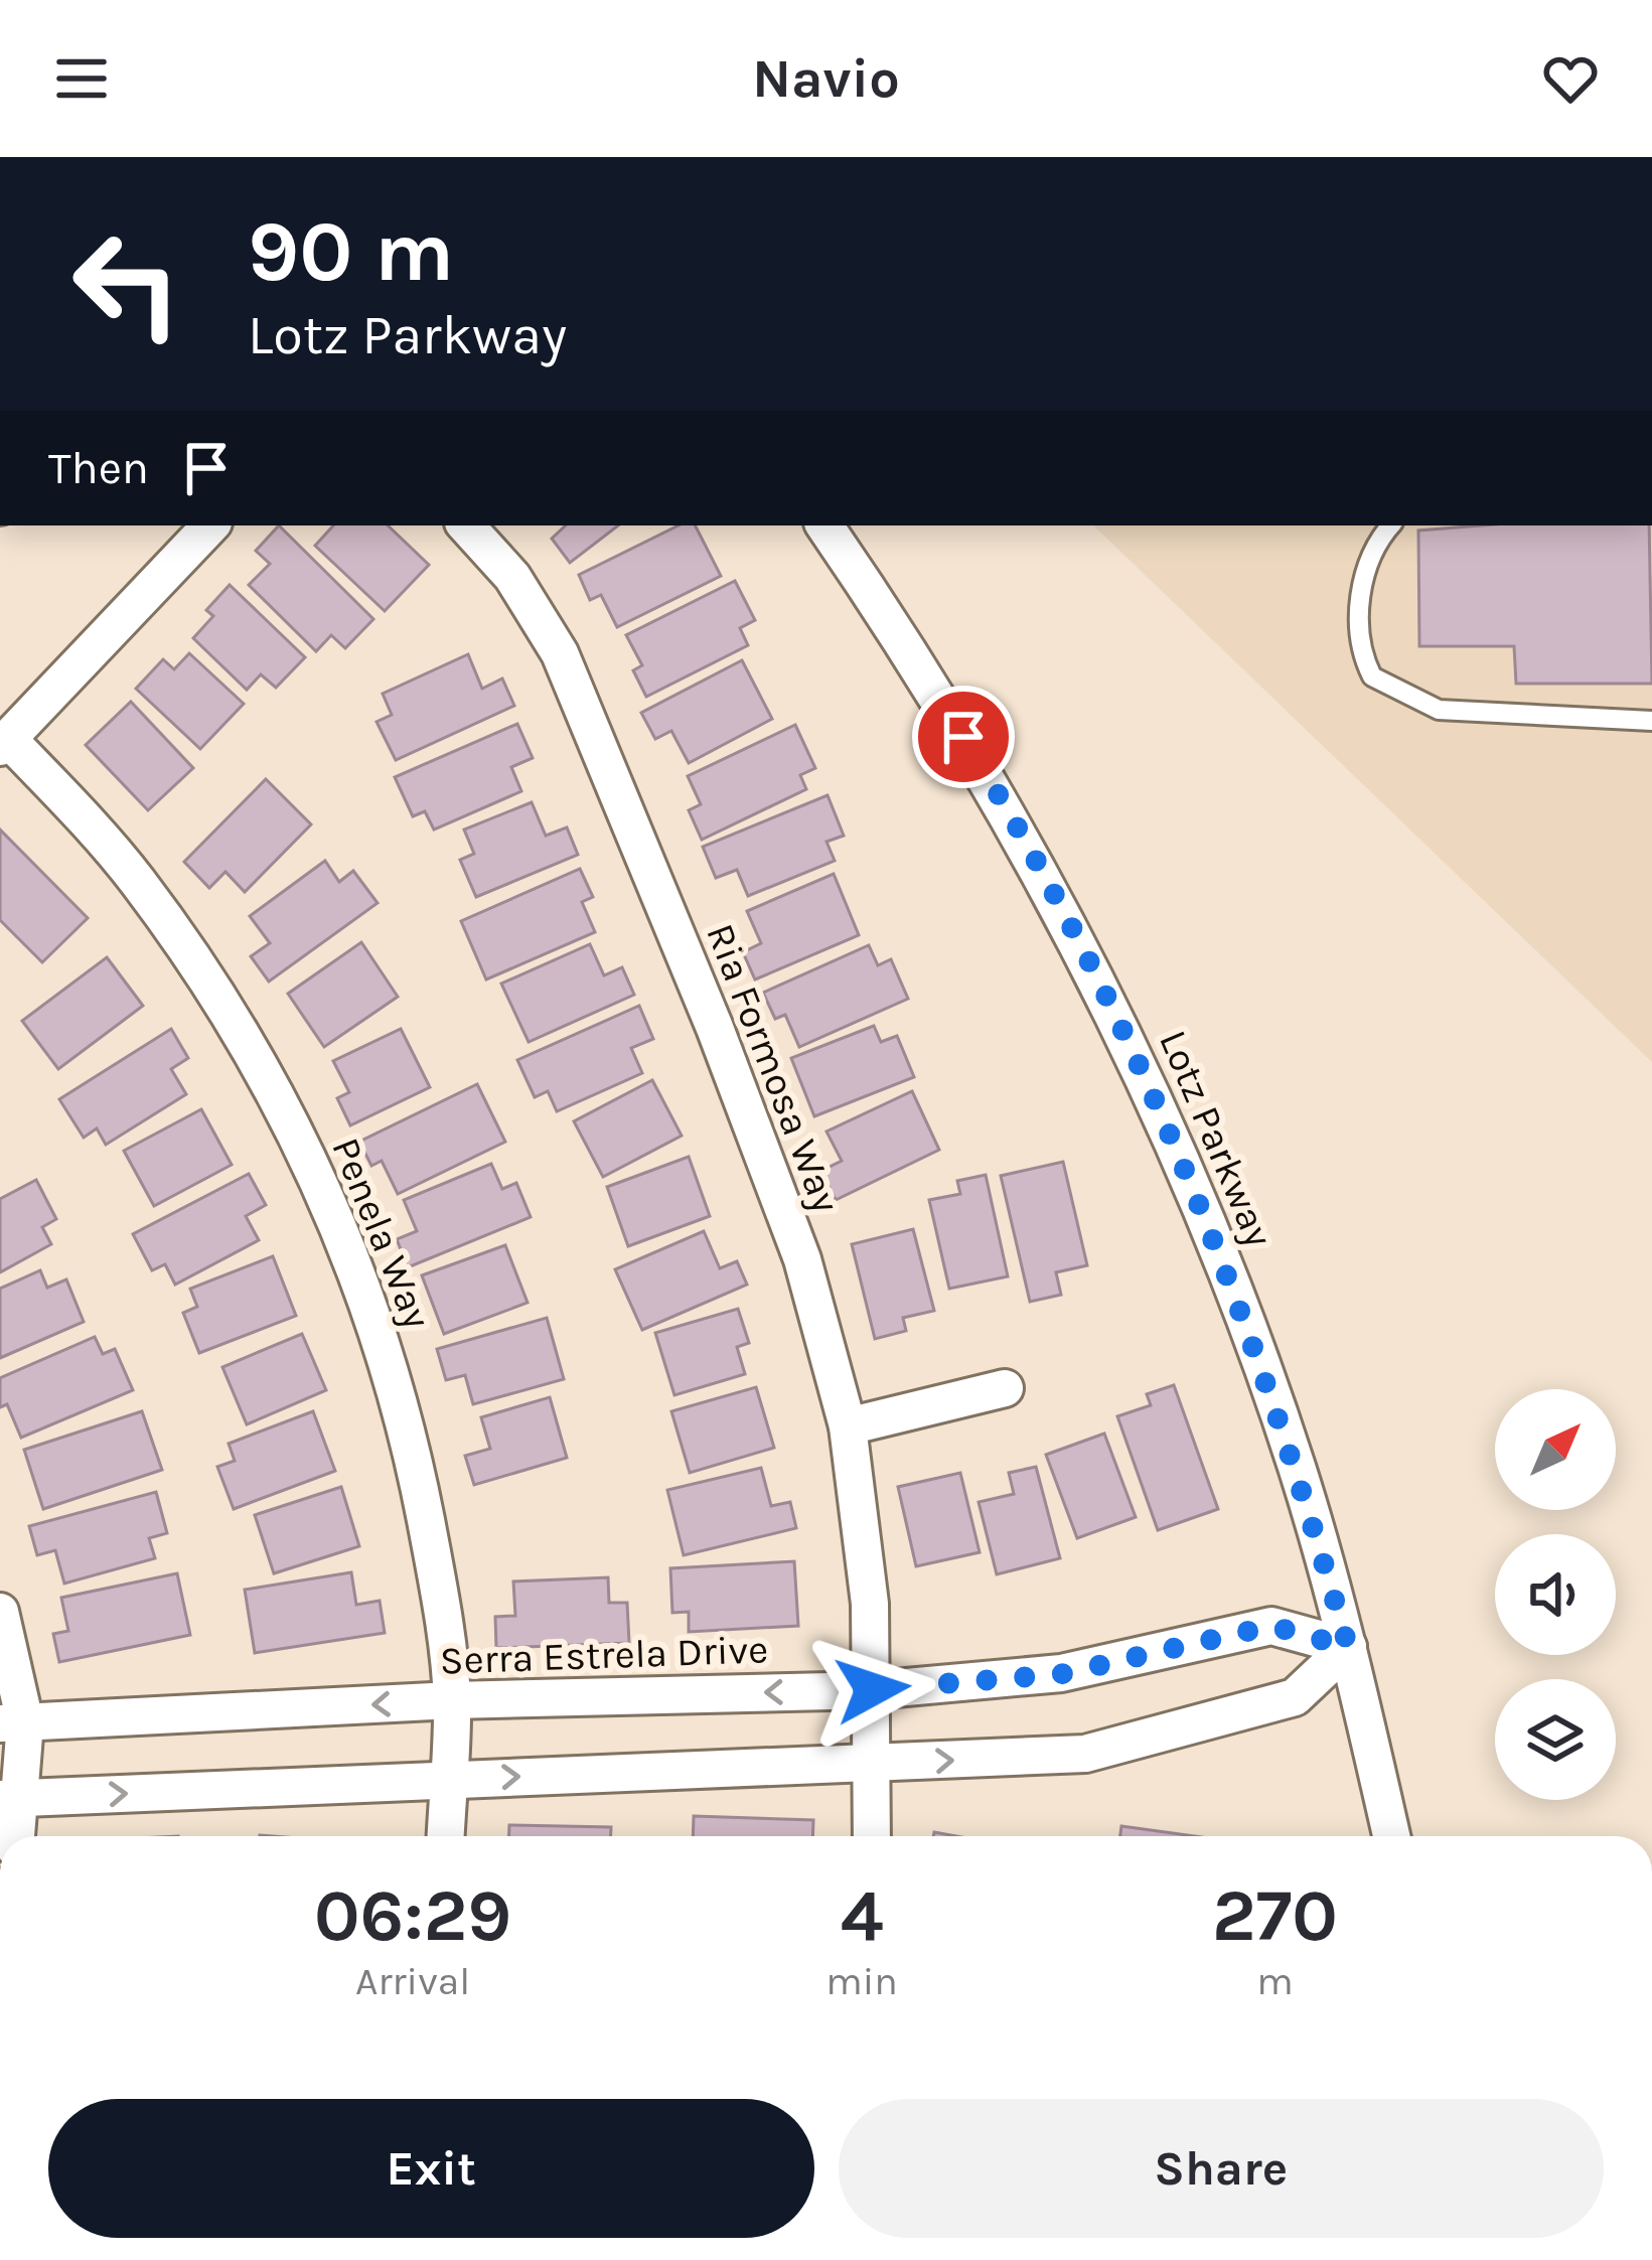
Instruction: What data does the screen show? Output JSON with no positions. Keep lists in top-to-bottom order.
{
  "streets": {
    "street": [
      "Ria Formosa Way",
      "Lotz Parkway",
      "Penela Way",
      "Serra Estrela Drive"
    ]
  },
  "crossings": [
    ["Ria Formosa Way", "Serra Estrela Drive"],
    ["Lotz Parkway", "Serra Estrela Drive"],
    ["Penela Way", "Serra Estrela Drive"]
  ],
  "north": "top right",
  "page": {
    "header": "Navio",
    "turn": ["90 m", "Lotz Parkway"],
    "then": "Then",
    "eta": [
      "06:29",
      "Arrival",
      "4",
      "min",
      "270",
      "m"
    ],
    "buttons": ["Exit", "Share"]
  }
}
